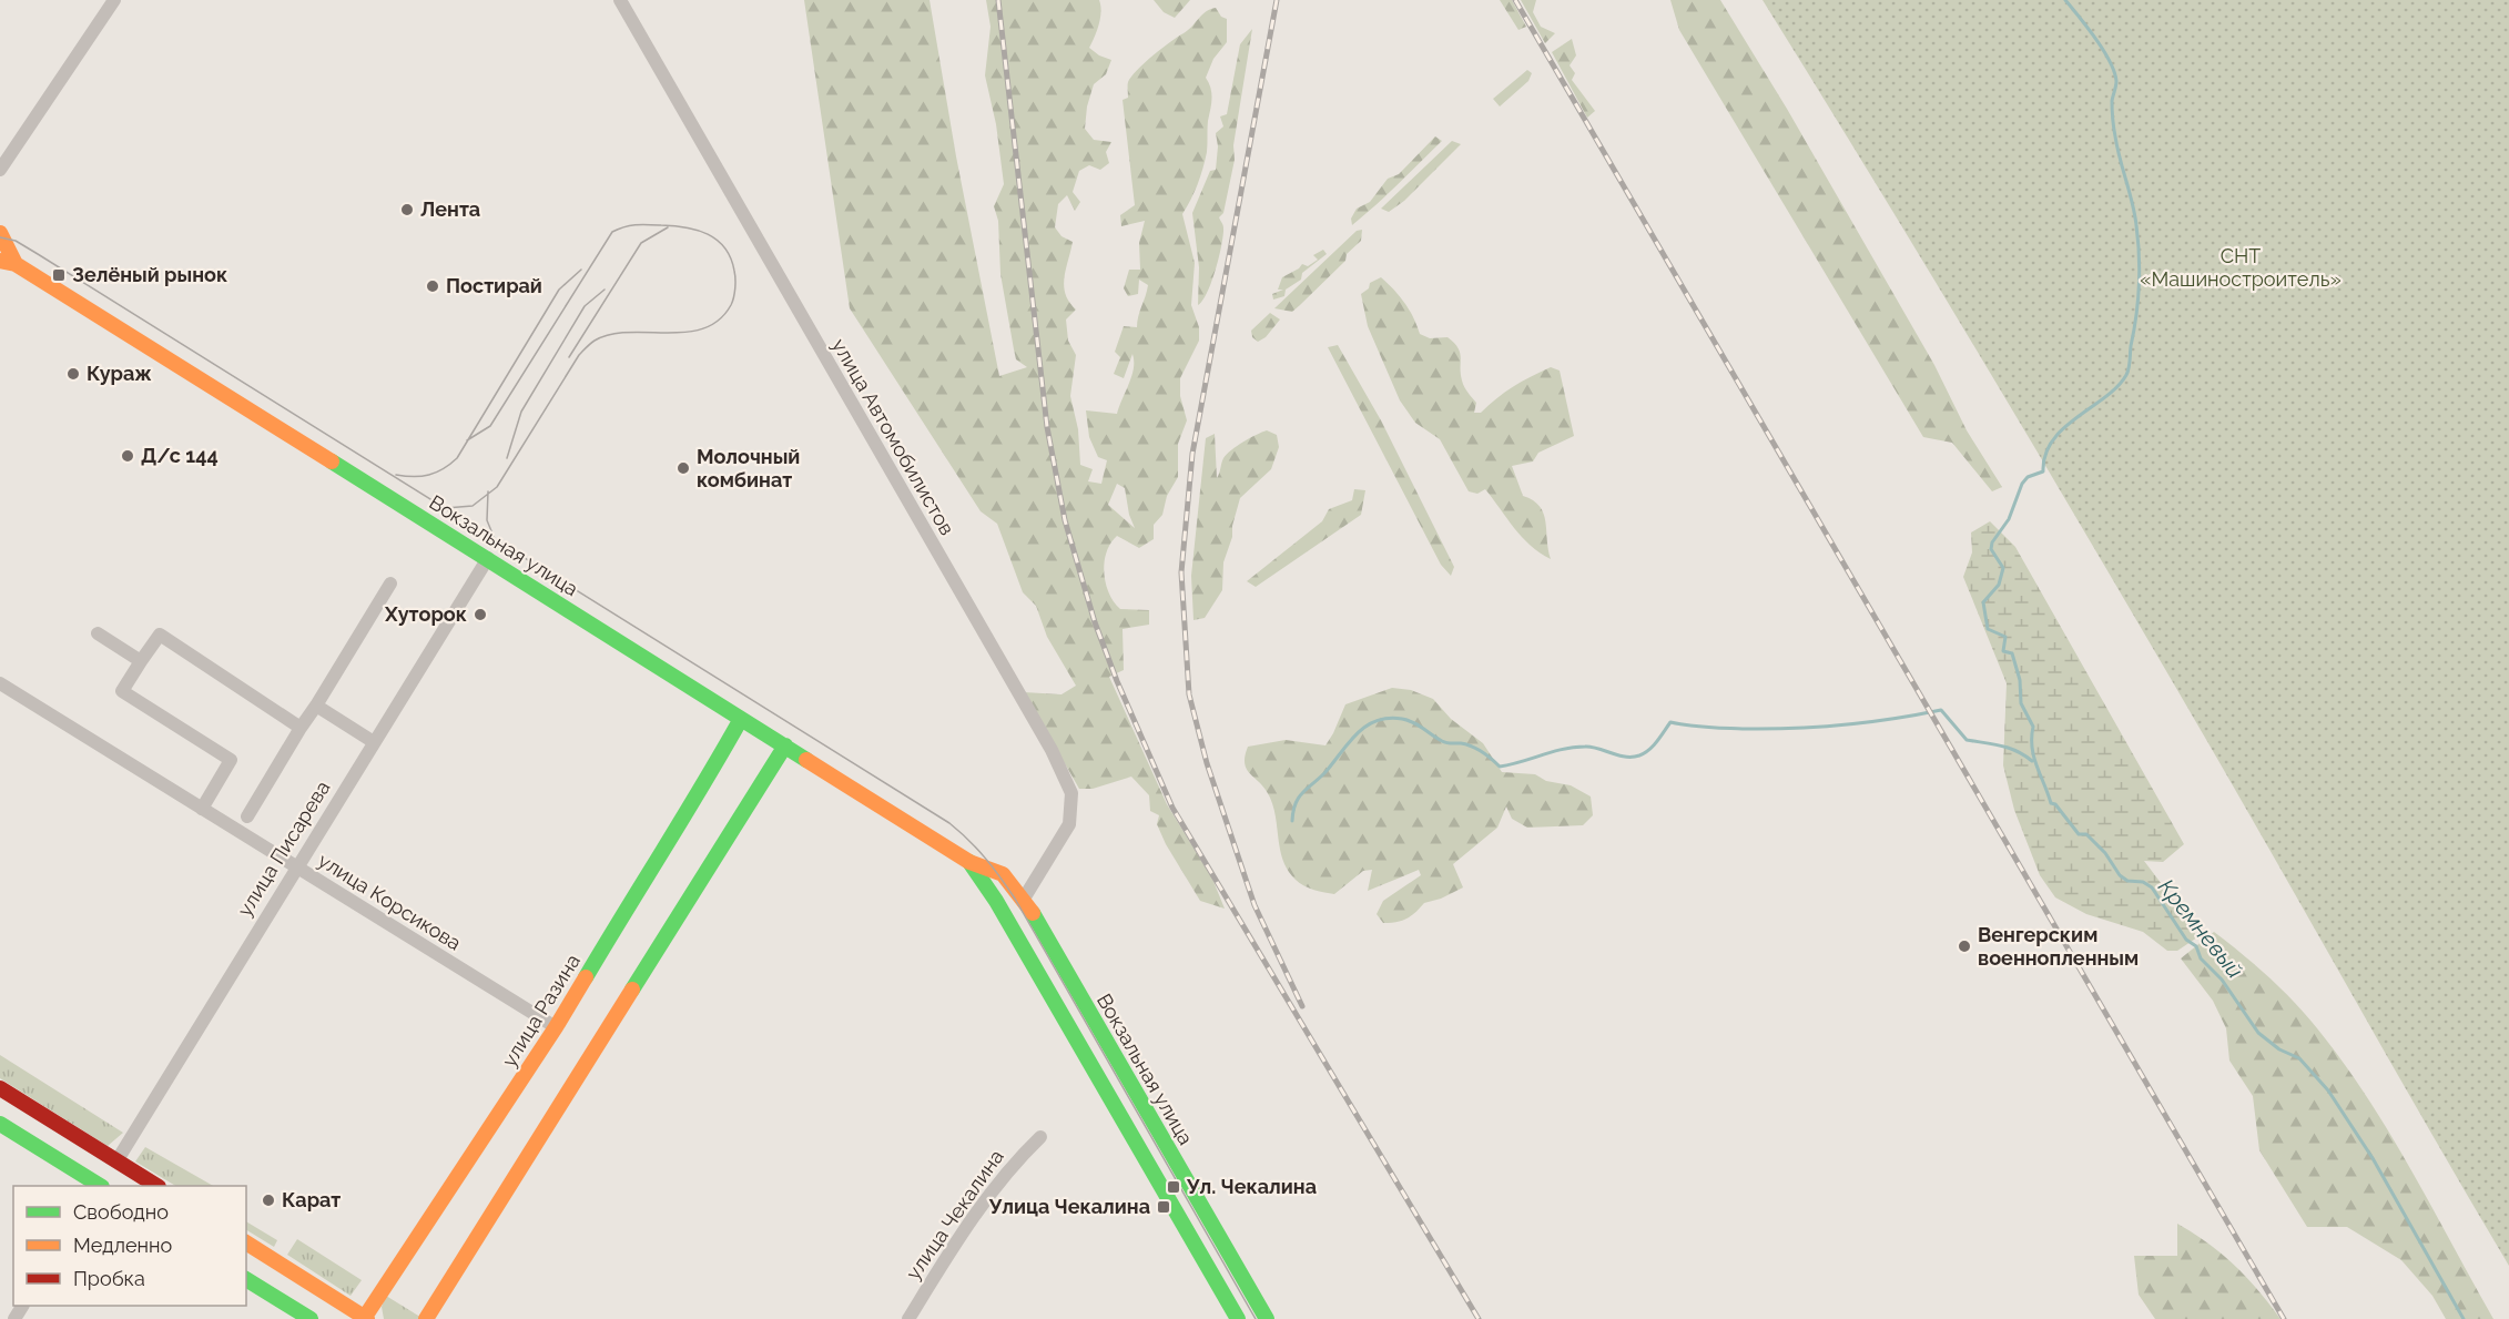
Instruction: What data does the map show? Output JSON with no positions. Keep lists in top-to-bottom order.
{
  "streets": {
    "main road": ["Вокзальная улица", "улица Разина"],
    "street": [
      "улица Автомобилистов",
      "улица Писарева",
      "улица Корсикова",
      "улица Чекалина"
    ]
  },
  "crossings": [
    ["улица Автомобилистов", "Вокзальная улица"],
    ["Вокзальная улица", "улица Писарева"],
    ["Вокзальная улица", "улица Разина"],
    ["улица Писарева", "улица Корсикова"],
    ["улица Корсикова", "улица Разина"]
  ],
  "water": ["Кремневый"],
  "parks": ["СНТ «Машиностроитель»"],
  "places": {
    "other": [
      "Лента",
      "Постирай",
      "Кураж",
      "Д/с 144",
      "Молочный комбинат",
      "Хуторок",
      "Венгерским военнопленным",
      "Карат"
    ],
    "transit": ["Зелёный рынок", "Ул. Чекалина", "Улица Чекалина"]
  },
  "legend": ["Свободно", "Медленно", "Пробка"]
}
